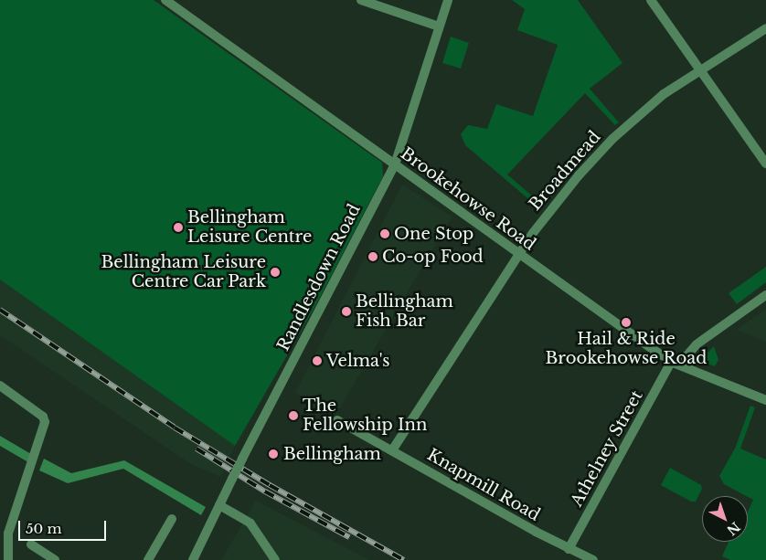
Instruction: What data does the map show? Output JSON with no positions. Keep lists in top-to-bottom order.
{
  "streets": {
    "street": [
      "Broadmead",
      "Brookehowse Road",
      "Randlesdown Road",
      "Athelney Street",
      "Knapmill Road"
    ]
  },
  "crossings": [
    ["Broadmead", "Brookehowse Road"],
    ["Broadmead", "Knapmill Road"],
    ["Brookehowse Road", "Randlesdown Road"],
    ["Brookehowse Road", "Athelney Street"],
    ["Athelney Street", "Knapmill Road"]
  ],
  "places": [
    "Bellingham Leisure Centre",
    "One Stop",
    "Co-op Food",
    "Bellingham Leisure Centre Car Park",
    "Bellingham Fish Bar",
    "Hail & Ride Brookehowse Road",
    "Velma's",
    "The Fellowship Inn",
    "Bellingham"
  ],
  "scale_bar": "50 m",
  "north": "bottom right"
}
